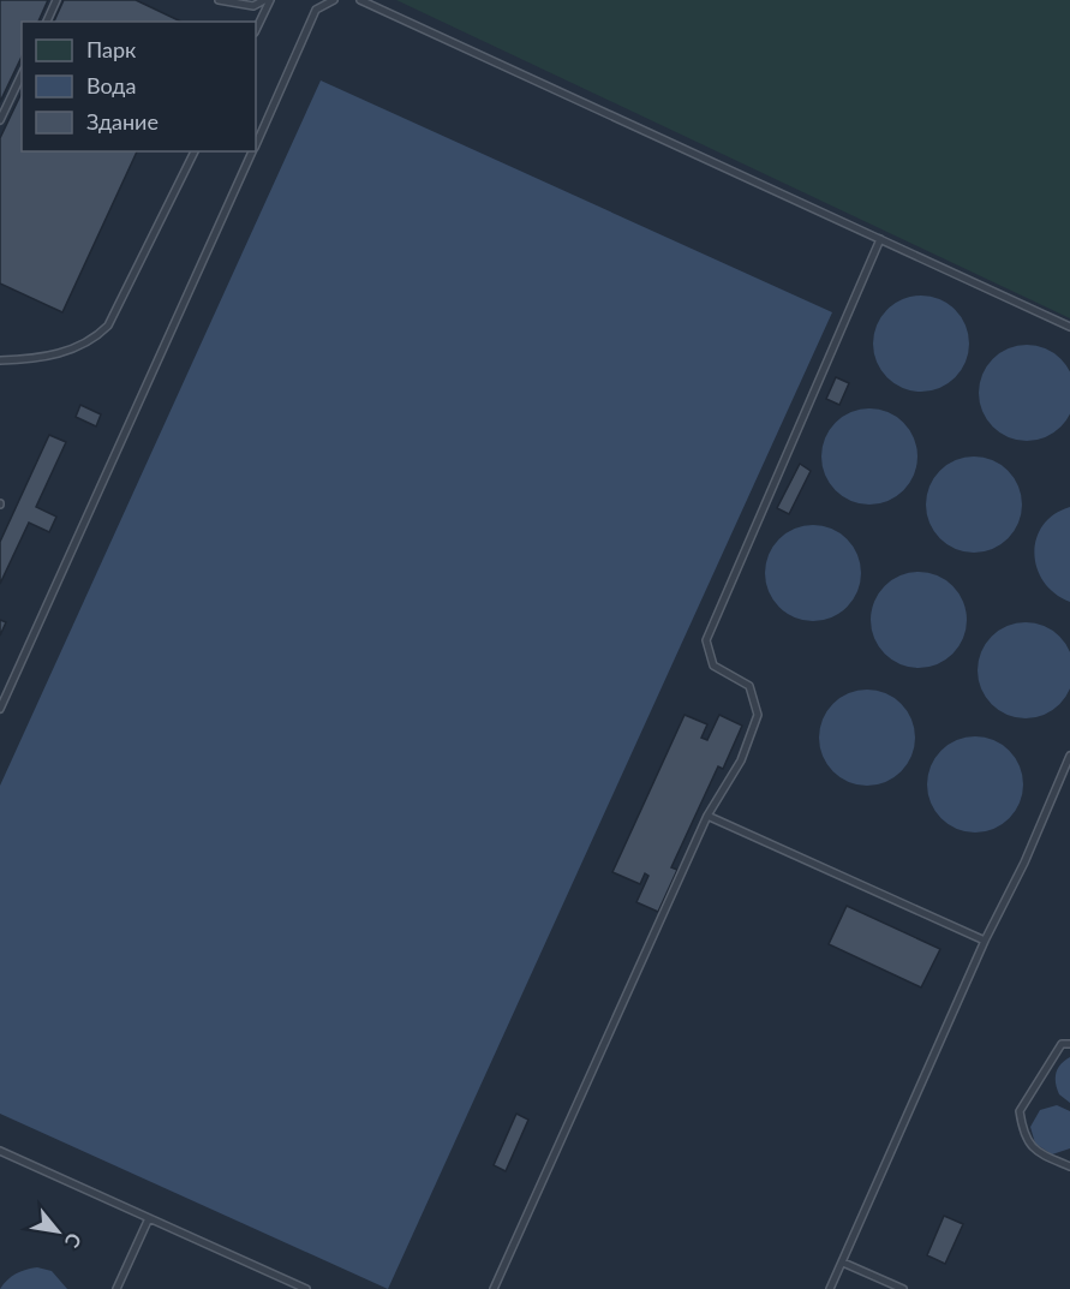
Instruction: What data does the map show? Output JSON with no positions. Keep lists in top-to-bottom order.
{
  "legend": ["Парк", "Вода", "Здание"],
  "north": "bottom right"
}
